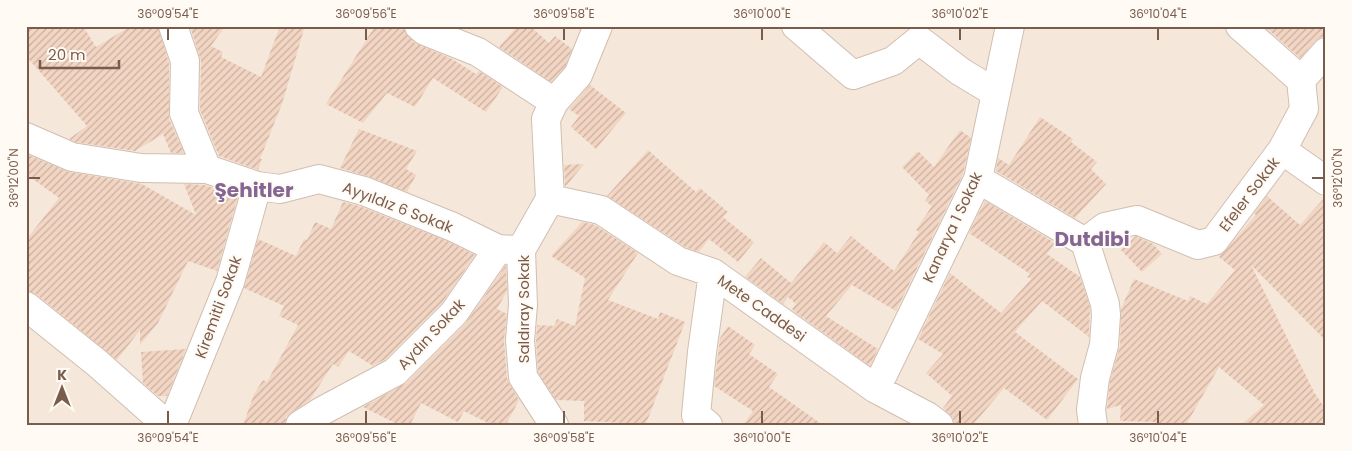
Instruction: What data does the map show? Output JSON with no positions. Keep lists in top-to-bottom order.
{
  "streets": {
    "street": [
      "Efeler Sokak",
      "Ayyıldız 6 Sokak",
      "Kanarya 1 Sokak",
      "Kiremitli Sokak",
      "Mete Caddesi",
      "Saldıray Sokak",
      "Aydın Sokak"
    ]
  },
  "crossings": [
    ["Ayyıldız 6 Sokak", "Kiremitli Sokak"],
    ["Ayyıldız 6 Sokak", "Saldıray Sokak"],
    ["Ayyıldız 6 Sokak", "Aydın Sokak"],
    ["Kanarya 1 Sokak", "Mete Caddesi"],
    ["Mete Caddesi", "Saldıray Sokak"],
    ["Saldıray Sokak", "Aydın Sokak"]
  ],
  "districts": ["Şehitler", "Dutdibi"],
  "scale_bar": "20 m",
  "north": "top",
  "coordinates": [
    "36°09'54\"E",
    "36°09'56\"E",
    "36°09'58\"E",
    "36°10'00\"E",
    "36°10'02\"E",
    "36°10'04\"E",
    "36°12'00\"N"
  ]
}
